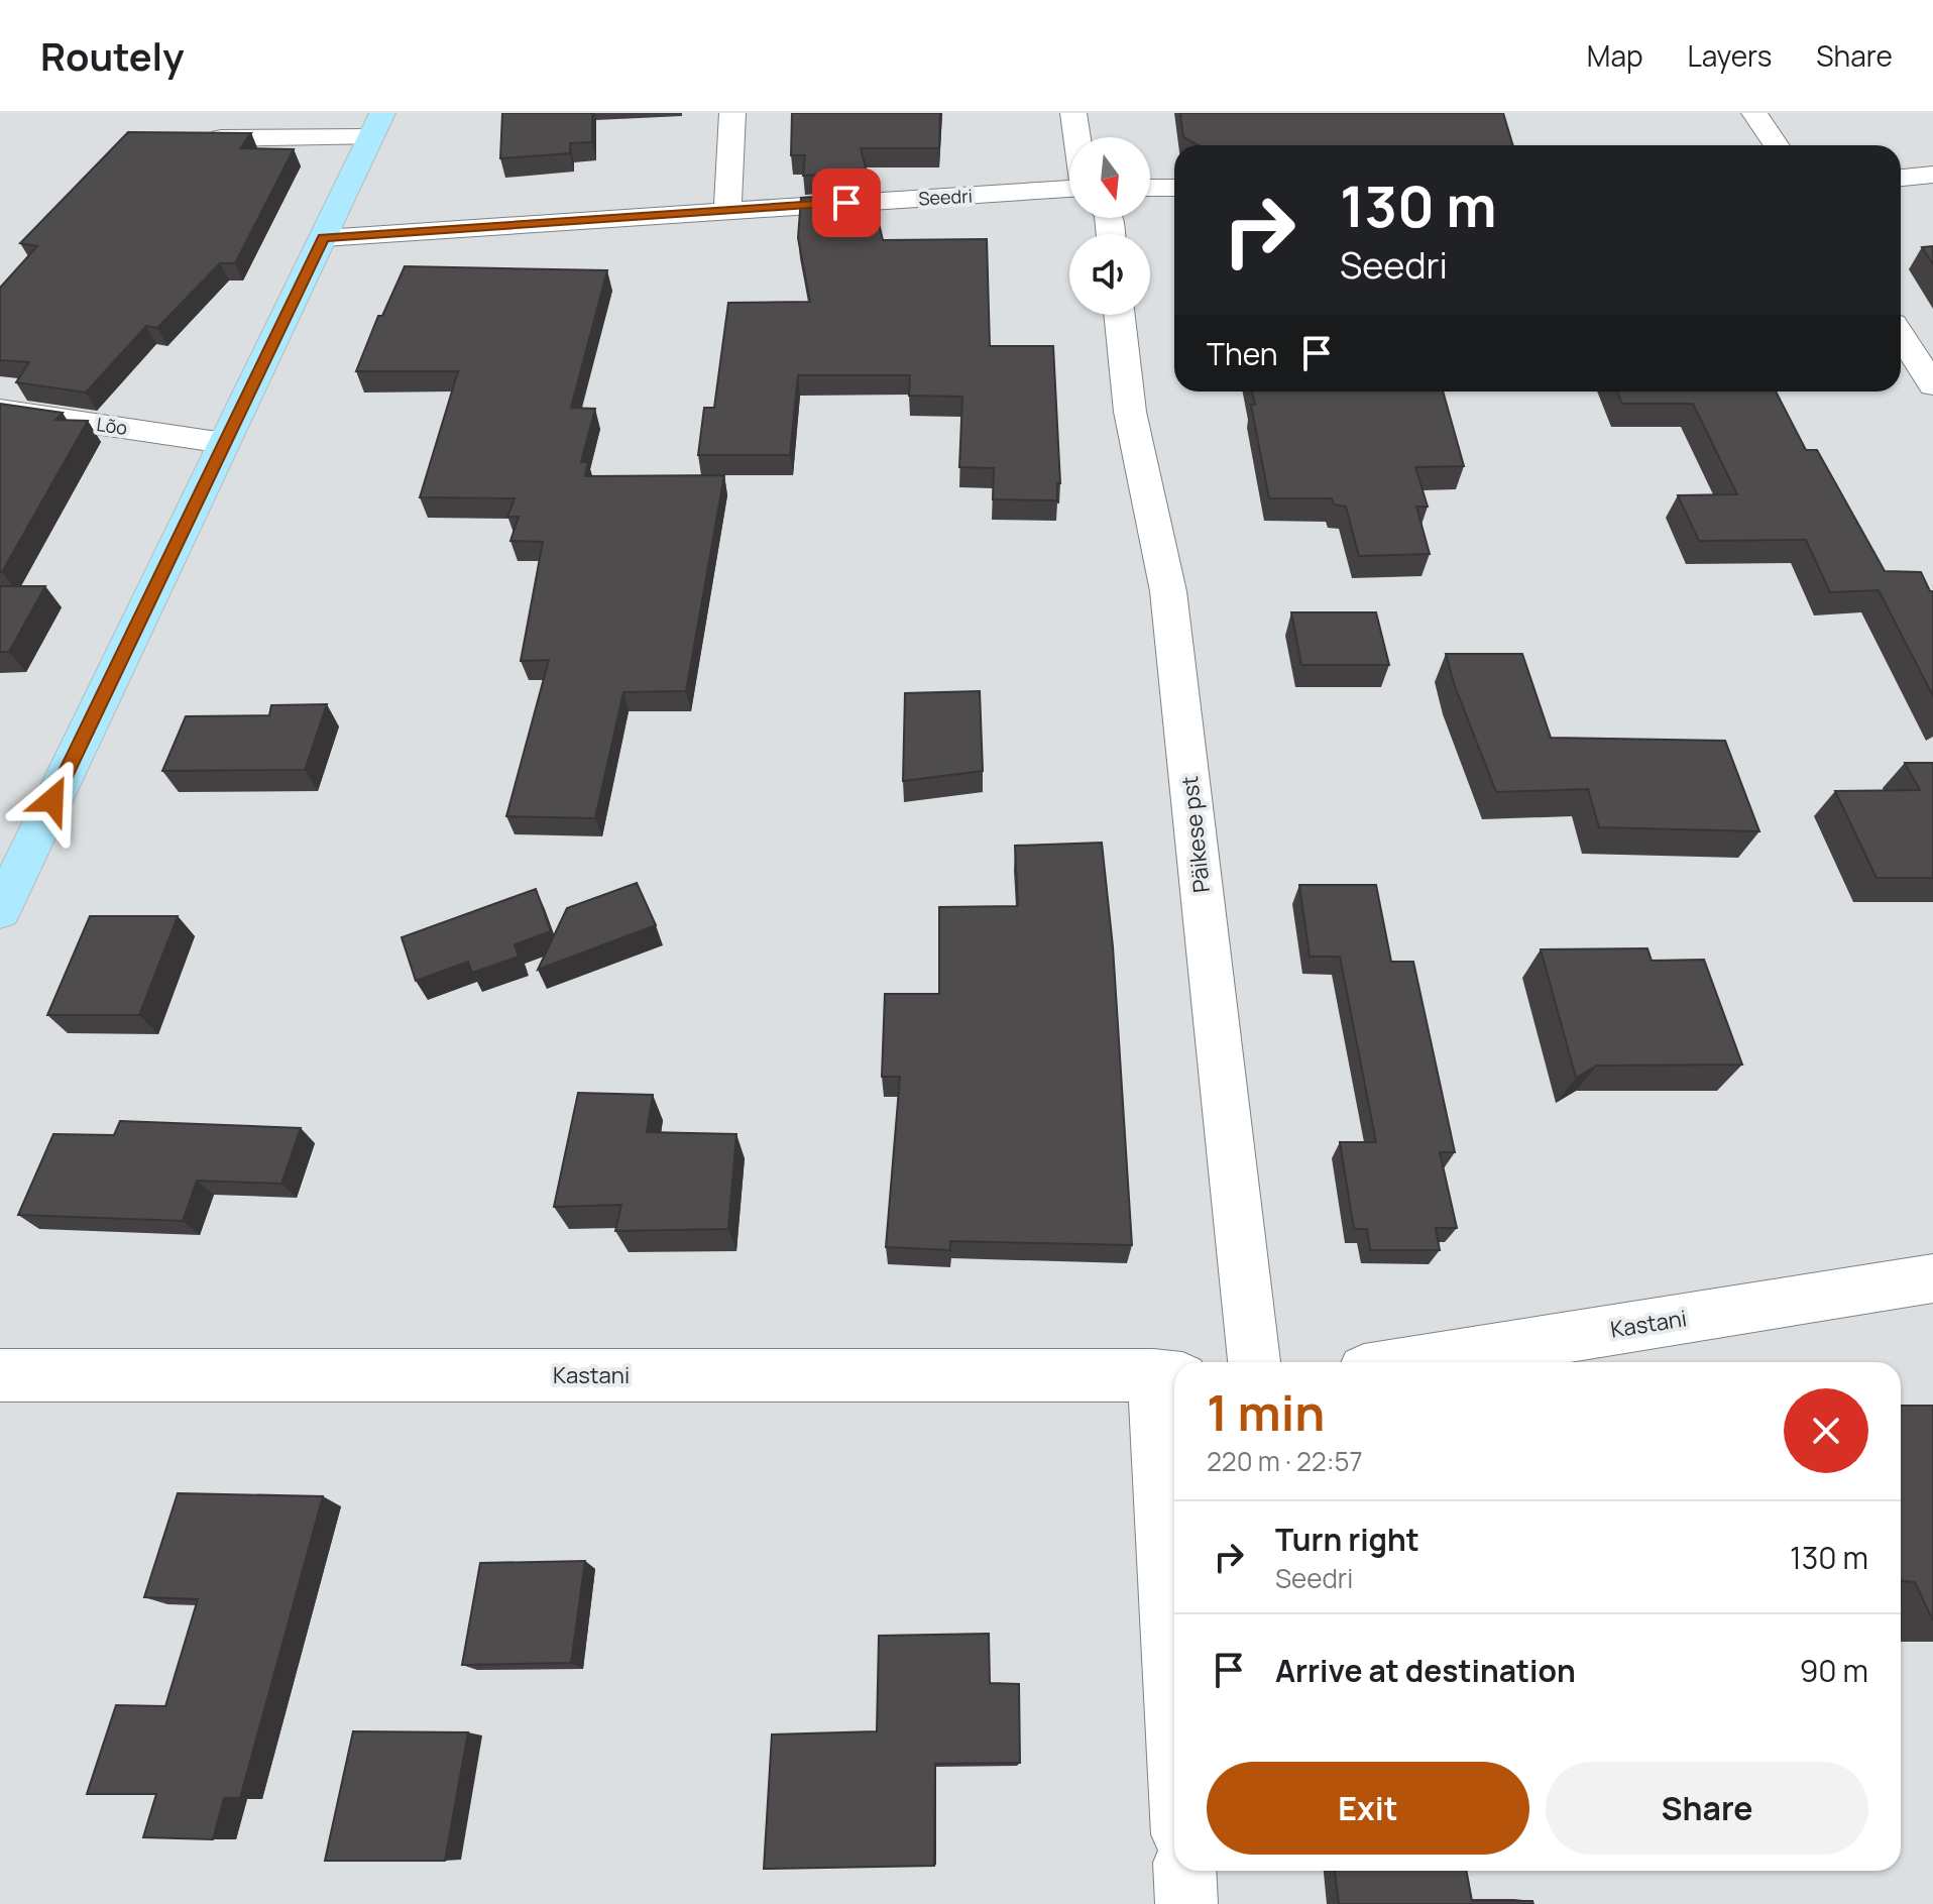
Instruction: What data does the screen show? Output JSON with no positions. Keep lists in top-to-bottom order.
{
  "streets": {
    "street": [
      "Seedri",
      "Lõo",
      "Päikese pst",
      "Kastani"
    ]
  },
  "north": "bottom",
  "page": {
    "header": "Routely",
    "nav": ["Map", "Layers", "Share"],
    "turn": ["130 m", "Seedri"],
    "then": "Then",
    "heading": ["1 min", "220 m · 22:57"],
    "list": [
      {
        "name": "Turn right",
        "note": "Seedri",
        "value": "130 m"
      },
      {
        "name": "Arrive at destination",
        "value": "90 m"
      }
    ],
    "buttons": ["Exit", "Share"]
  }
}
